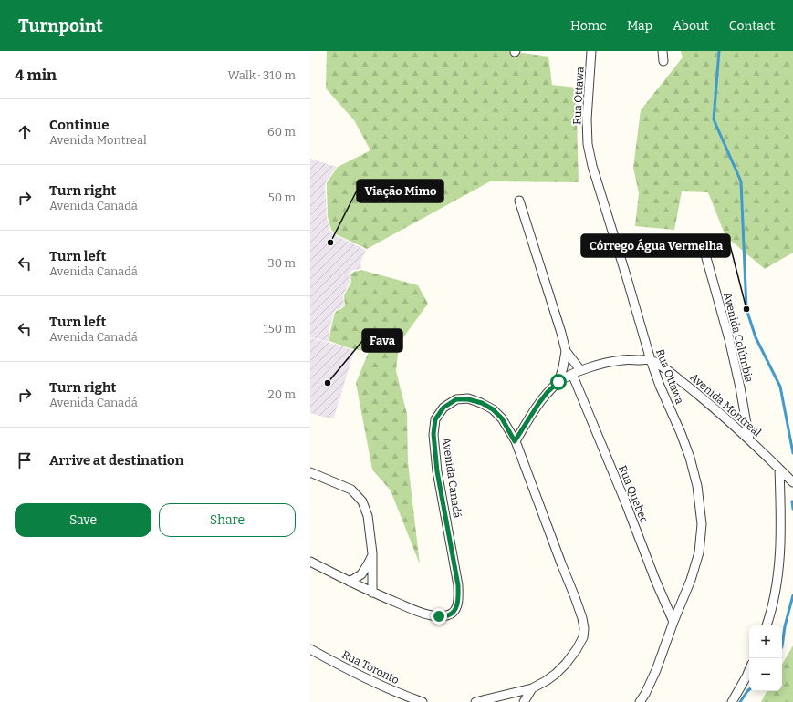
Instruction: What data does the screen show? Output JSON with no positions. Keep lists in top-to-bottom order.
{
  "streets": {
    "street": [
      "Rua Ottawa",
      "Avenida Colúmbia",
      "Avenida Montreal",
      "Avenida Canadá",
      "Rua Quebec",
      "Rua Toronto"
    ]
  },
  "crossings": [
    ["Rua Ottawa", "Avenida Montreal"],
    ["Rua Ottawa", "Rua Quebec"],
    ["Avenida Colúmbia", "Avenida Montreal"]
  ],
  "places": ["Viação Mimo", "Córrego Água Vermelha", "Fava"],
  "page": {
    "header": "Turnpoint",
    "nav": [
      "Home",
      "Map",
      "About",
      "Contact"
    ],
    "heading": ["4 min", "Walk · 310 m"],
    "list": [
      ["Continue", "Avenida Montreal", "60 m"],
      ["Turn right", "Avenida Canadá", "50 m"],
      ["Turn left", "Avenida Canadá", "30 m"],
      ["Turn left", "Avenida Canadá", "150 m"],
      ["Turn right", "Avenida Canadá", "20 m"],
      "Arrive at destination"
    ],
    "buttons": ["Save", "Share"],
    "map_buttons": ["+", "−"]
  }
}
